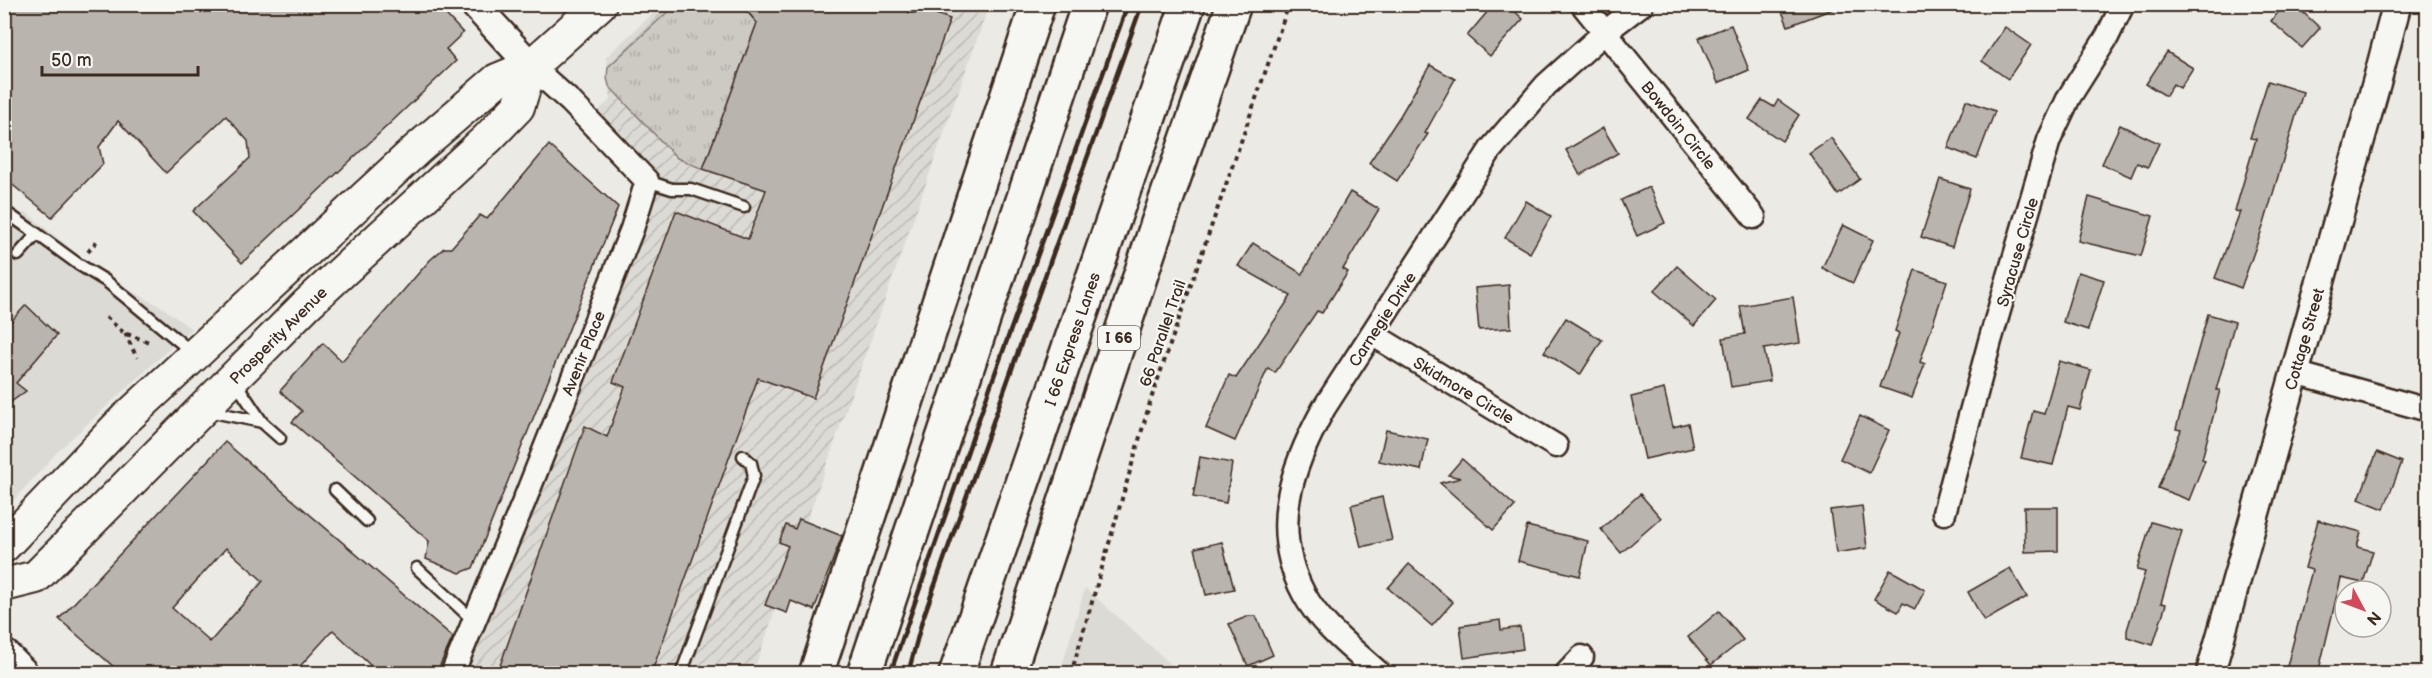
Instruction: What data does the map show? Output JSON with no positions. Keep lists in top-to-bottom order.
{
  "streets": {
    "main road": ["Prosperity Avenue", "I 66", "I 66 Express Lanes"],
    "street": [
      "Bowdoin Circle",
      "Syracuse Circle",
      "Carnegie Drive",
      "Cottage Street",
      "Avenir Place",
      "Skidmore Circle"
    ],
    "path": ["66 Parallel Trail"]
  },
  "crossings": [
    ["Bowdoin Circle", "Carnegie Drive"],
    ["Carnegie Drive", "Skidmore Circle"]
  ],
  "scale_bar": "50 m",
  "north": "bottom right"
}
